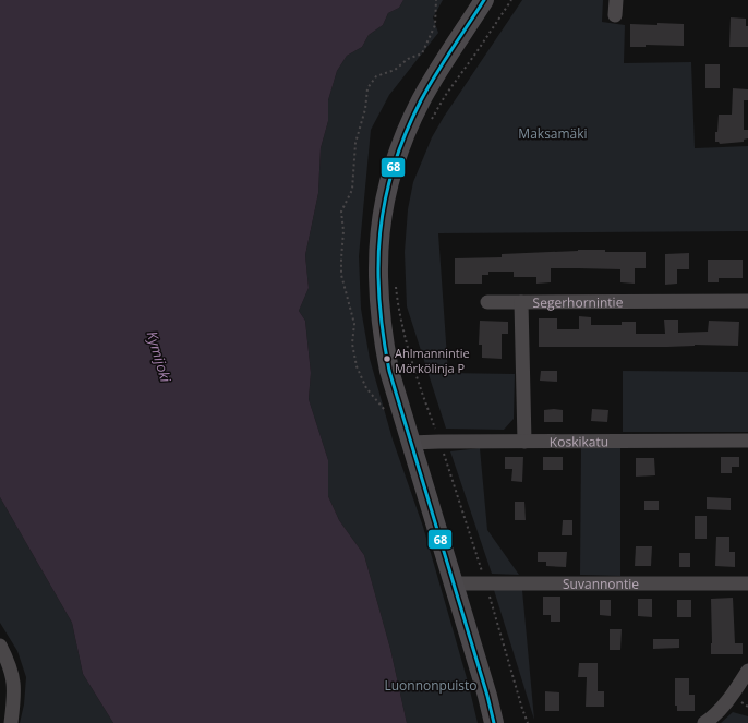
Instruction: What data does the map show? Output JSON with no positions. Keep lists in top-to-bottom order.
{
  "streets": {
    "street": ["Segerhornintie", "Koskikatu", "Suvannontie"]
  },
  "crossings": [
    ["Segerhornintie", "Koskikatu"]
  ],
  "water": ["Kymijoki"],
  "parks": ["Maksamäki", "Luonnonpuisto"],
  "places": ["Ahlmannintie Mörkölinja P"],
  "lines": ["transit line 68"]
}
